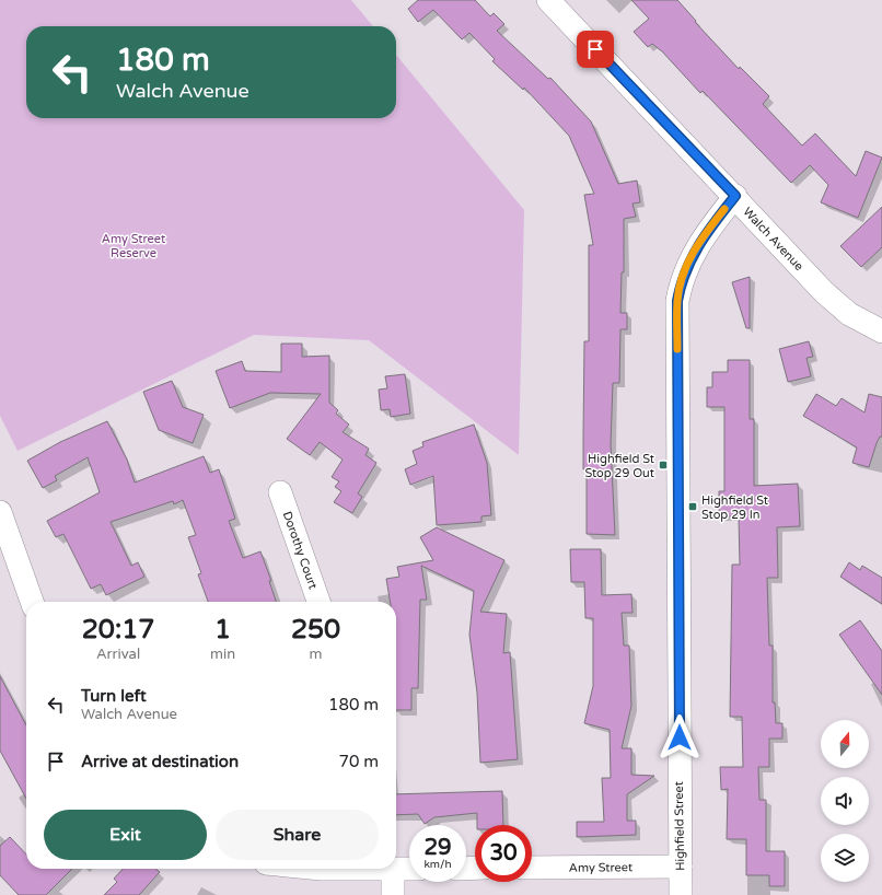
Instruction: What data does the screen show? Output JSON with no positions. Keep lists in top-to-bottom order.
{
  "streets": {
    "street": [
      "Walch Avenue",
      "Dorothy Court",
      "Highfield Street",
      "Amy Street"
    ]
  },
  "crossings": [
    ["Walch Avenue", "Highfield Street"],
    ["Highfield Street", "Amy Street"]
  ],
  "parks": ["Amy Street Reserve"],
  "places": {
    "transit": ["Highfield St Stop 29 Out", "Highfield St Stop 29 In"]
  },
  "north": "top",
  "page": {
    "turn": ["180 m", "Walch Avenue"],
    "eta": [
      "20:17",
      "Arrival",
      "1",
      "min",
      "250",
      "m"
    ],
    "list": [
      {
        "name": "Turn left",
        "note": "Walch Avenue",
        "value": "180 m"
      },
      {
        "name": "Arrive at destination",
        "value": "70 m"
      }
    ],
    "buttons": ["Exit", "Share"],
    "speed": "29 km/h",
    "limit": "30"
  }
}
